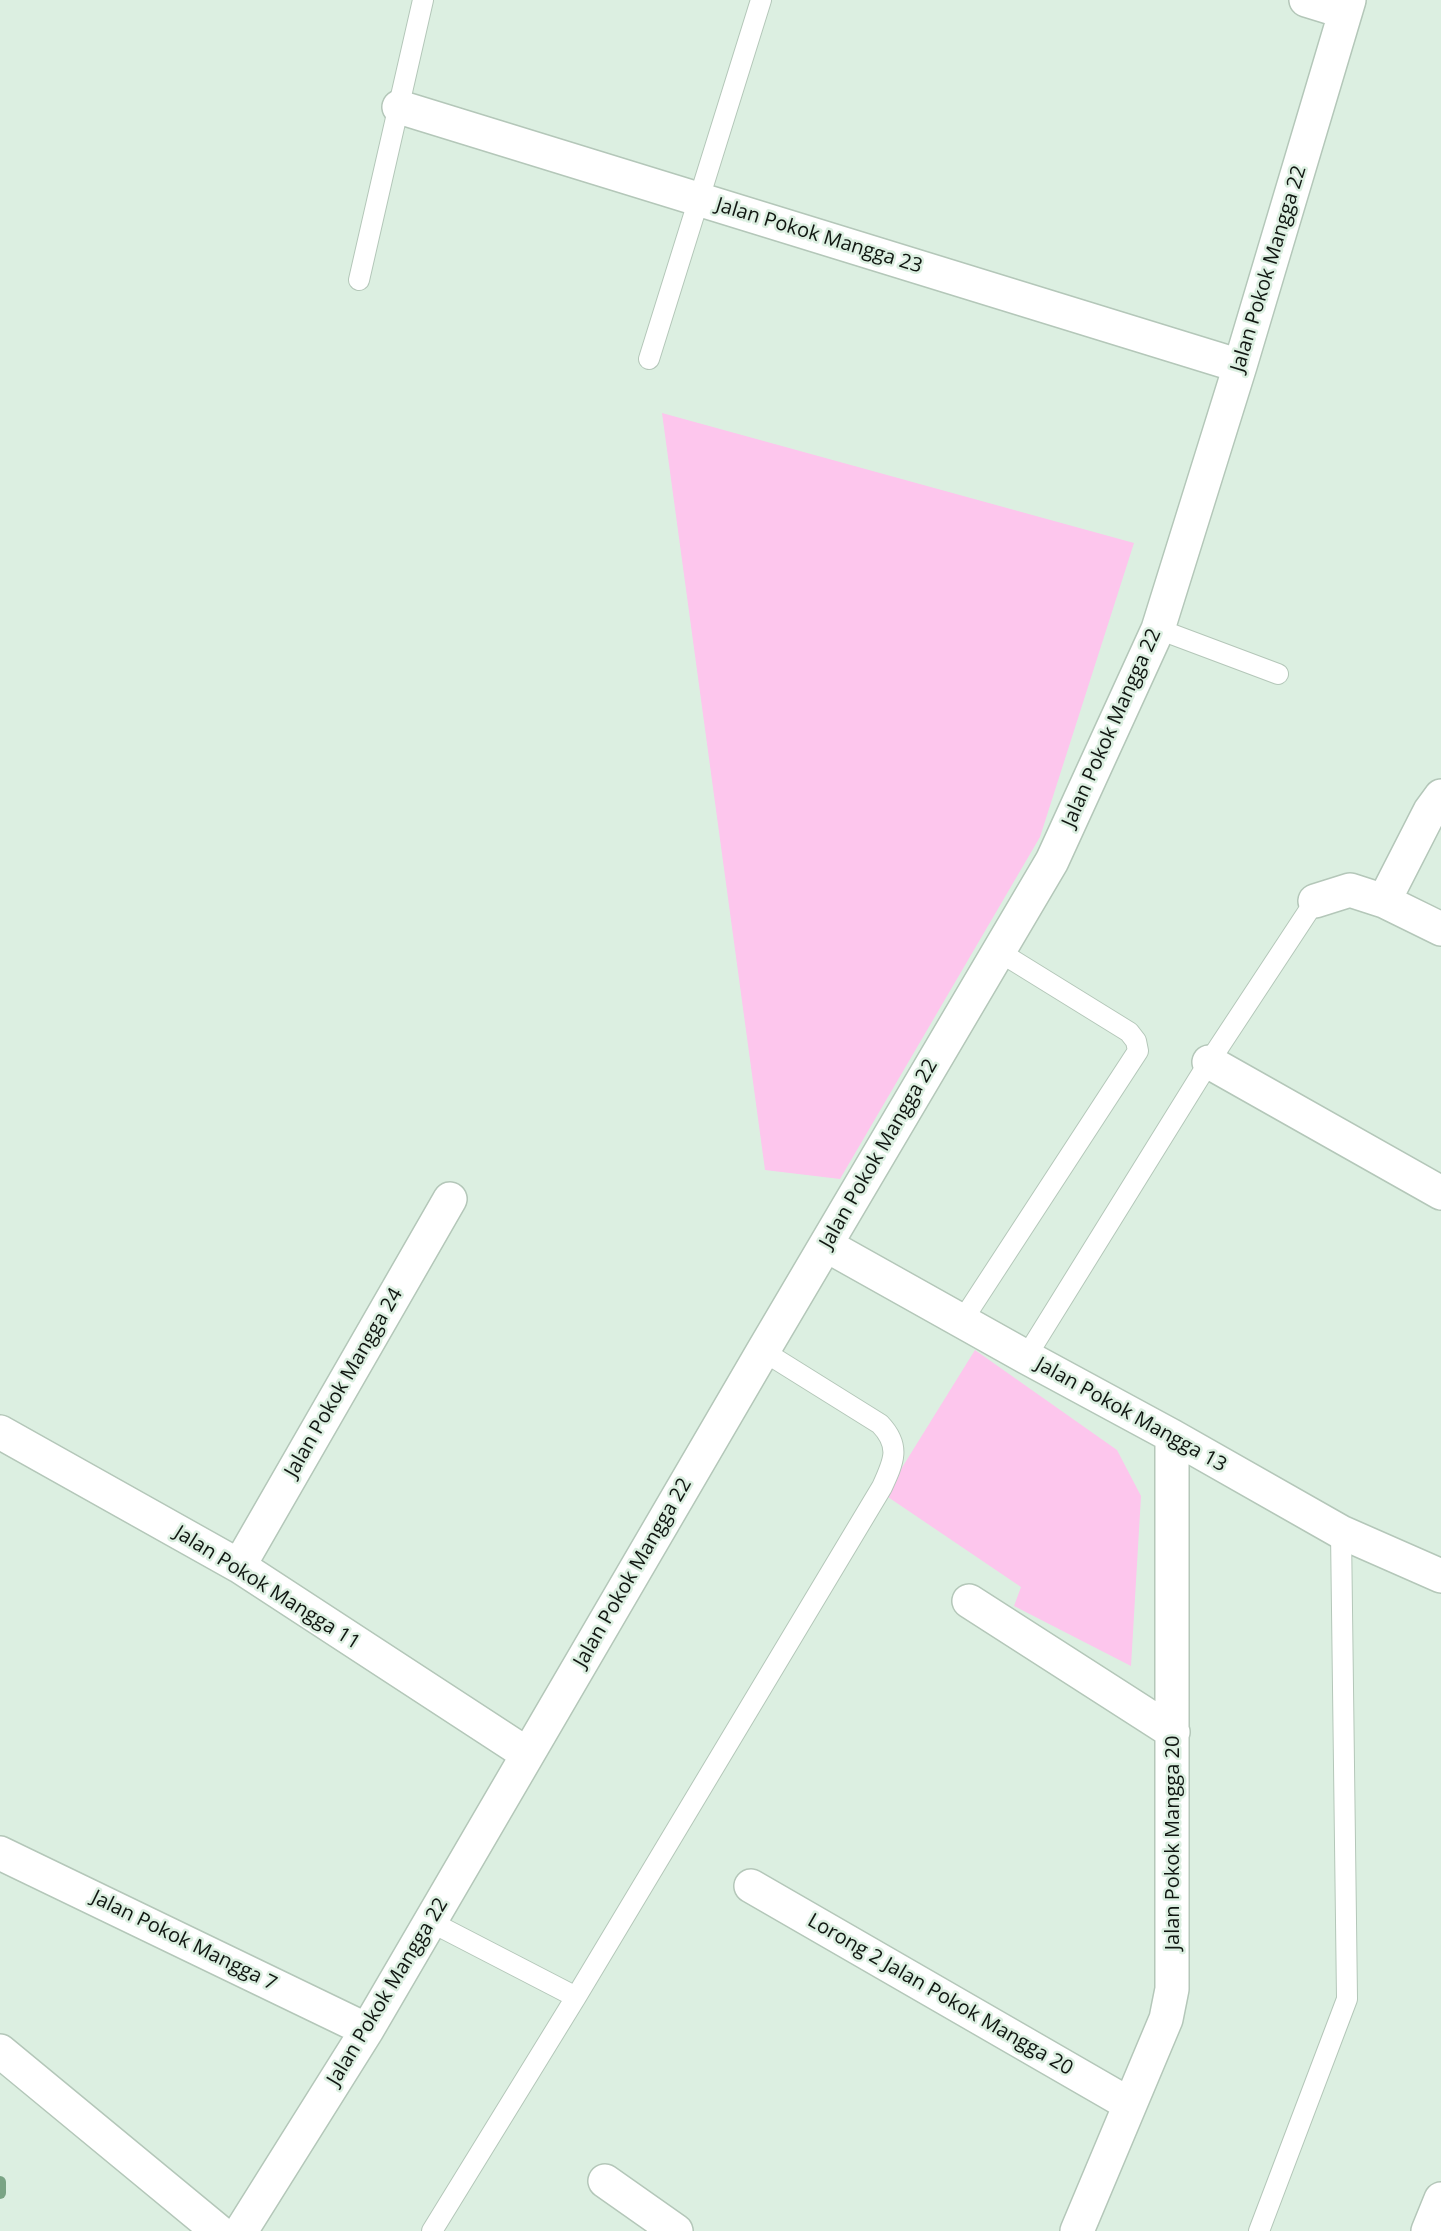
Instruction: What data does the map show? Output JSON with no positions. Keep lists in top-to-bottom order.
{
  "streets": {
    "street": [
      "Jalan Pokok Mangga 23",
      "Jalan Pokok Mangga 22",
      "Jalan Pokok Mangga 24",
      "Jalan Pokok Mangga 13",
      "Jalan Pokok Mangga 11",
      "Jalan Pokok Mangga 20",
      "Jalan Pokok Mangga 7",
      "Lorong 2 Jalan Pokok Mangga 20"
    ]
  },
  "crossings": [
    ["Jalan Pokok Mangga 23", "Jalan Pokok Mangga 22"],
    ["Jalan Pokok Mangga 22", "Jalan Pokok Mangga 13"],
    ["Jalan Pokok Mangga 22", "Jalan Pokok Mangga 11"],
    ["Jalan Pokok Mangga 22", "Jalan Pokok Mangga 7"],
    ["Jalan Pokok Mangga 24", "Jalan Pokok Mangga 11"],
    ["Jalan Pokok Mangga 13", "Jalan Pokok Mangga 20"],
    ["Jalan Pokok Mangga 20", "Lorong 2 Jalan Pokok Mangga 20"]
  ]
}
